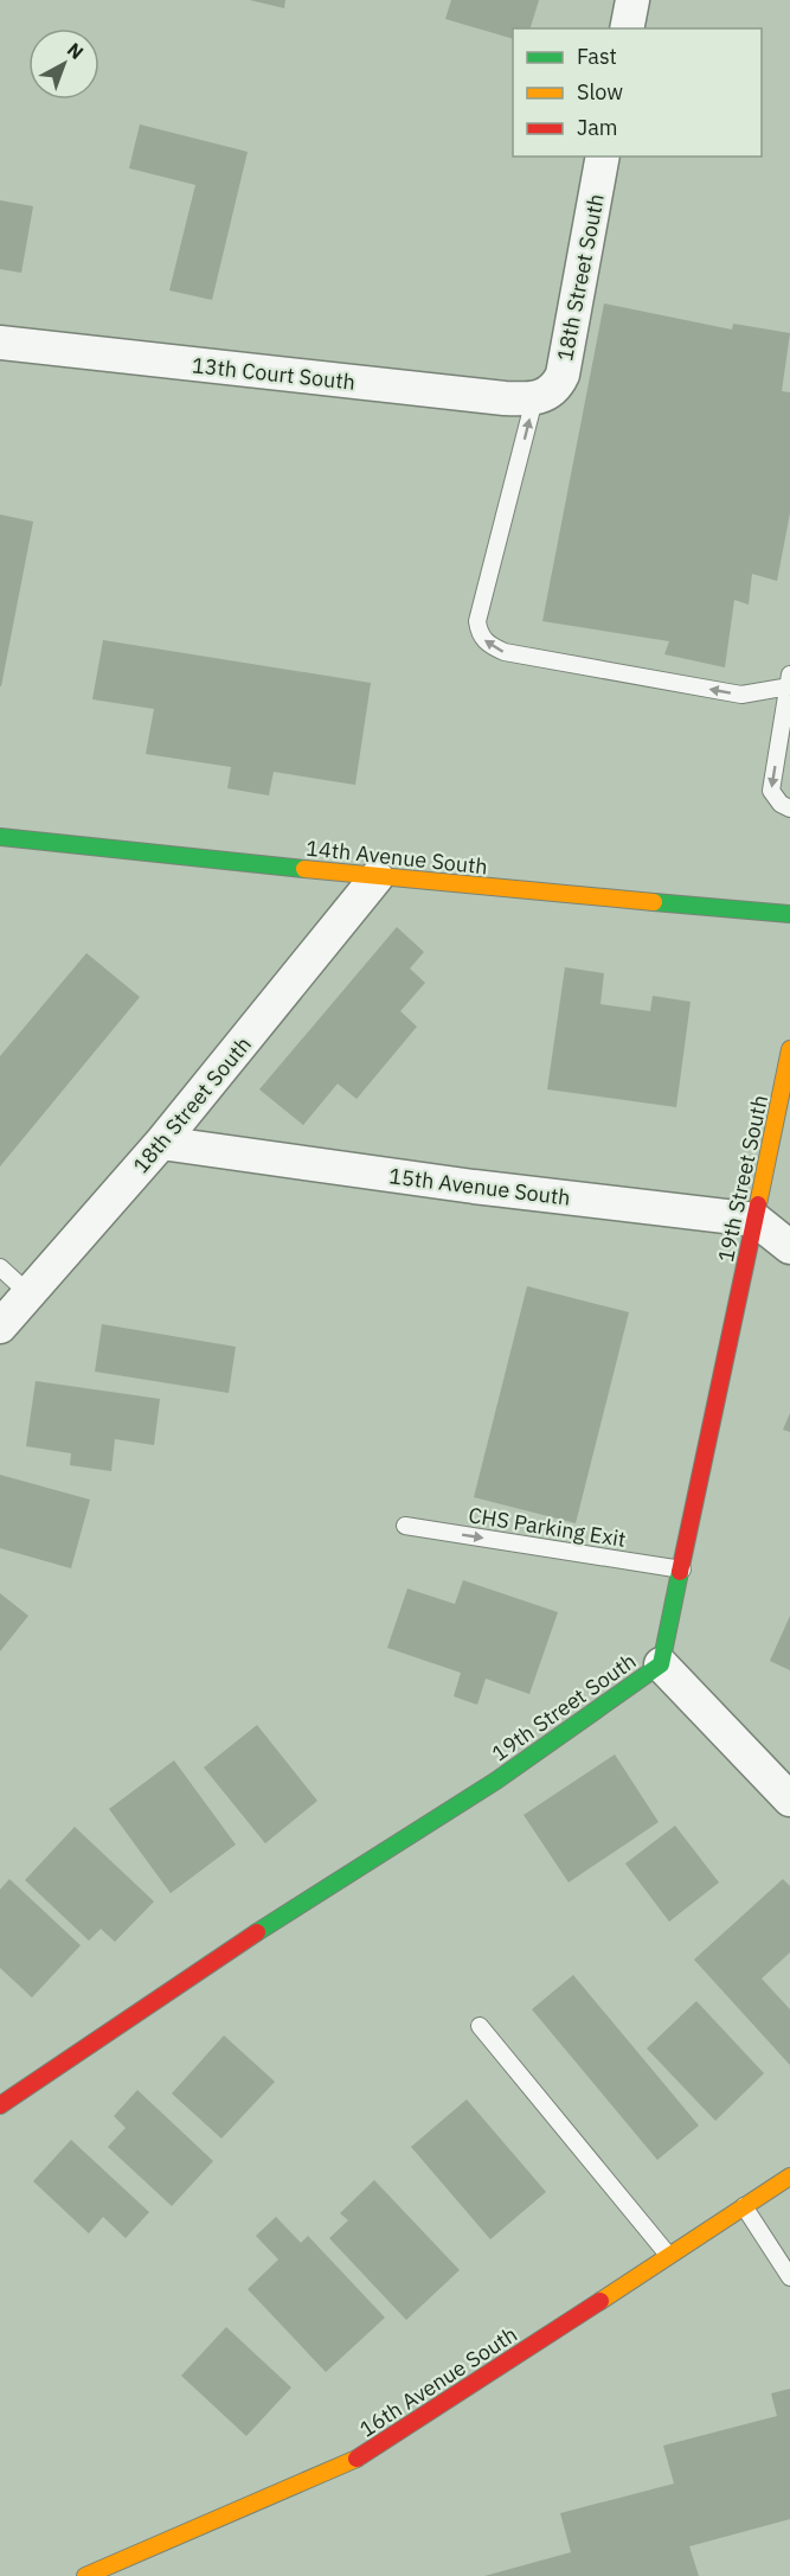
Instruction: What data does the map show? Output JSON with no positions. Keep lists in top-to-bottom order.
{
  "streets": {
    "street": [
      "18th Street South",
      "13th Court South",
      "14th Avenue South",
      "19th Street South",
      "15th Avenue South",
      "16th Avenue South"
    ],
    "lane": ["CHS Parking Exit"]
  },
  "crossings": [
    ["18th Street South", "13th Court South"],
    ["18th Street South", "14th Avenue South"],
    ["18th Street South", "15th Avenue South"],
    ["19th Street South", "15th Avenue South"],
    ["19th Street South", "CHS Parking Exit"]
  ],
  "one_way": ["CHS Parking Exit"],
  "legend": ["Fast", "Slow", "Jam"],
  "north": "top right"
}
